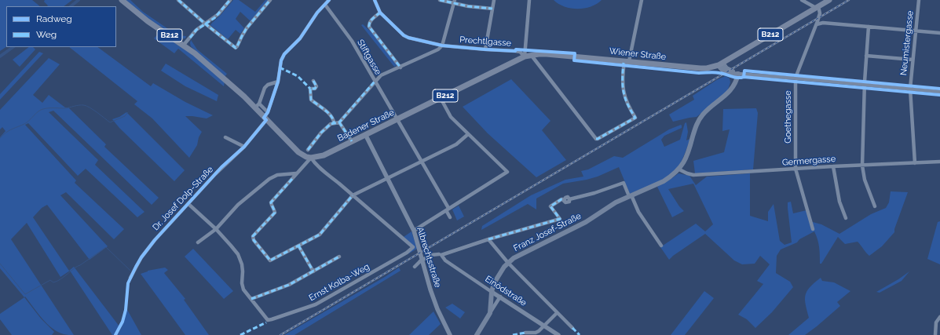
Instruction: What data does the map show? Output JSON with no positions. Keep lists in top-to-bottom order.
{
  "streets": {
    "main road": [
      "B212",
      "Wiener Straße",
      "Badener Straße",
      "Franz Josef-Straße"
    ],
    "street": [
      "Prechtlgasse",
      "Neumistergasse",
      "Stiftgasse",
      "Goethegasse",
      "Germergasse",
      "Dr. Josef Dolp-Straße",
      "Albrechtsstraße",
      "Ernst Kolba-Weg",
      "Einödstraße"
    ]
  },
  "crossings": [
    ["B212", "Wiener Straße"],
    ["B212", "Badener Straße"],
    ["B212", "Dr. Josef Dolp-Straße"],
    ["Prechtlgasse", "Badener Straße"],
    ["Neumistergasse", "Germergasse"],
    ["Wiener Straße", "Badener Straße"],
    ["Stiftgasse", "Badener Straße"],
    ["Goethegasse", "Germergasse"],
    ["Badener Straße", "Albrechtsstraße"],
    ["Germergasse", "Franz Josef-Straße"],
    ["Franz Josef-Straße", "Einödstraße"]
  ],
  "legend": ["Radweg", "Weg"]
}
